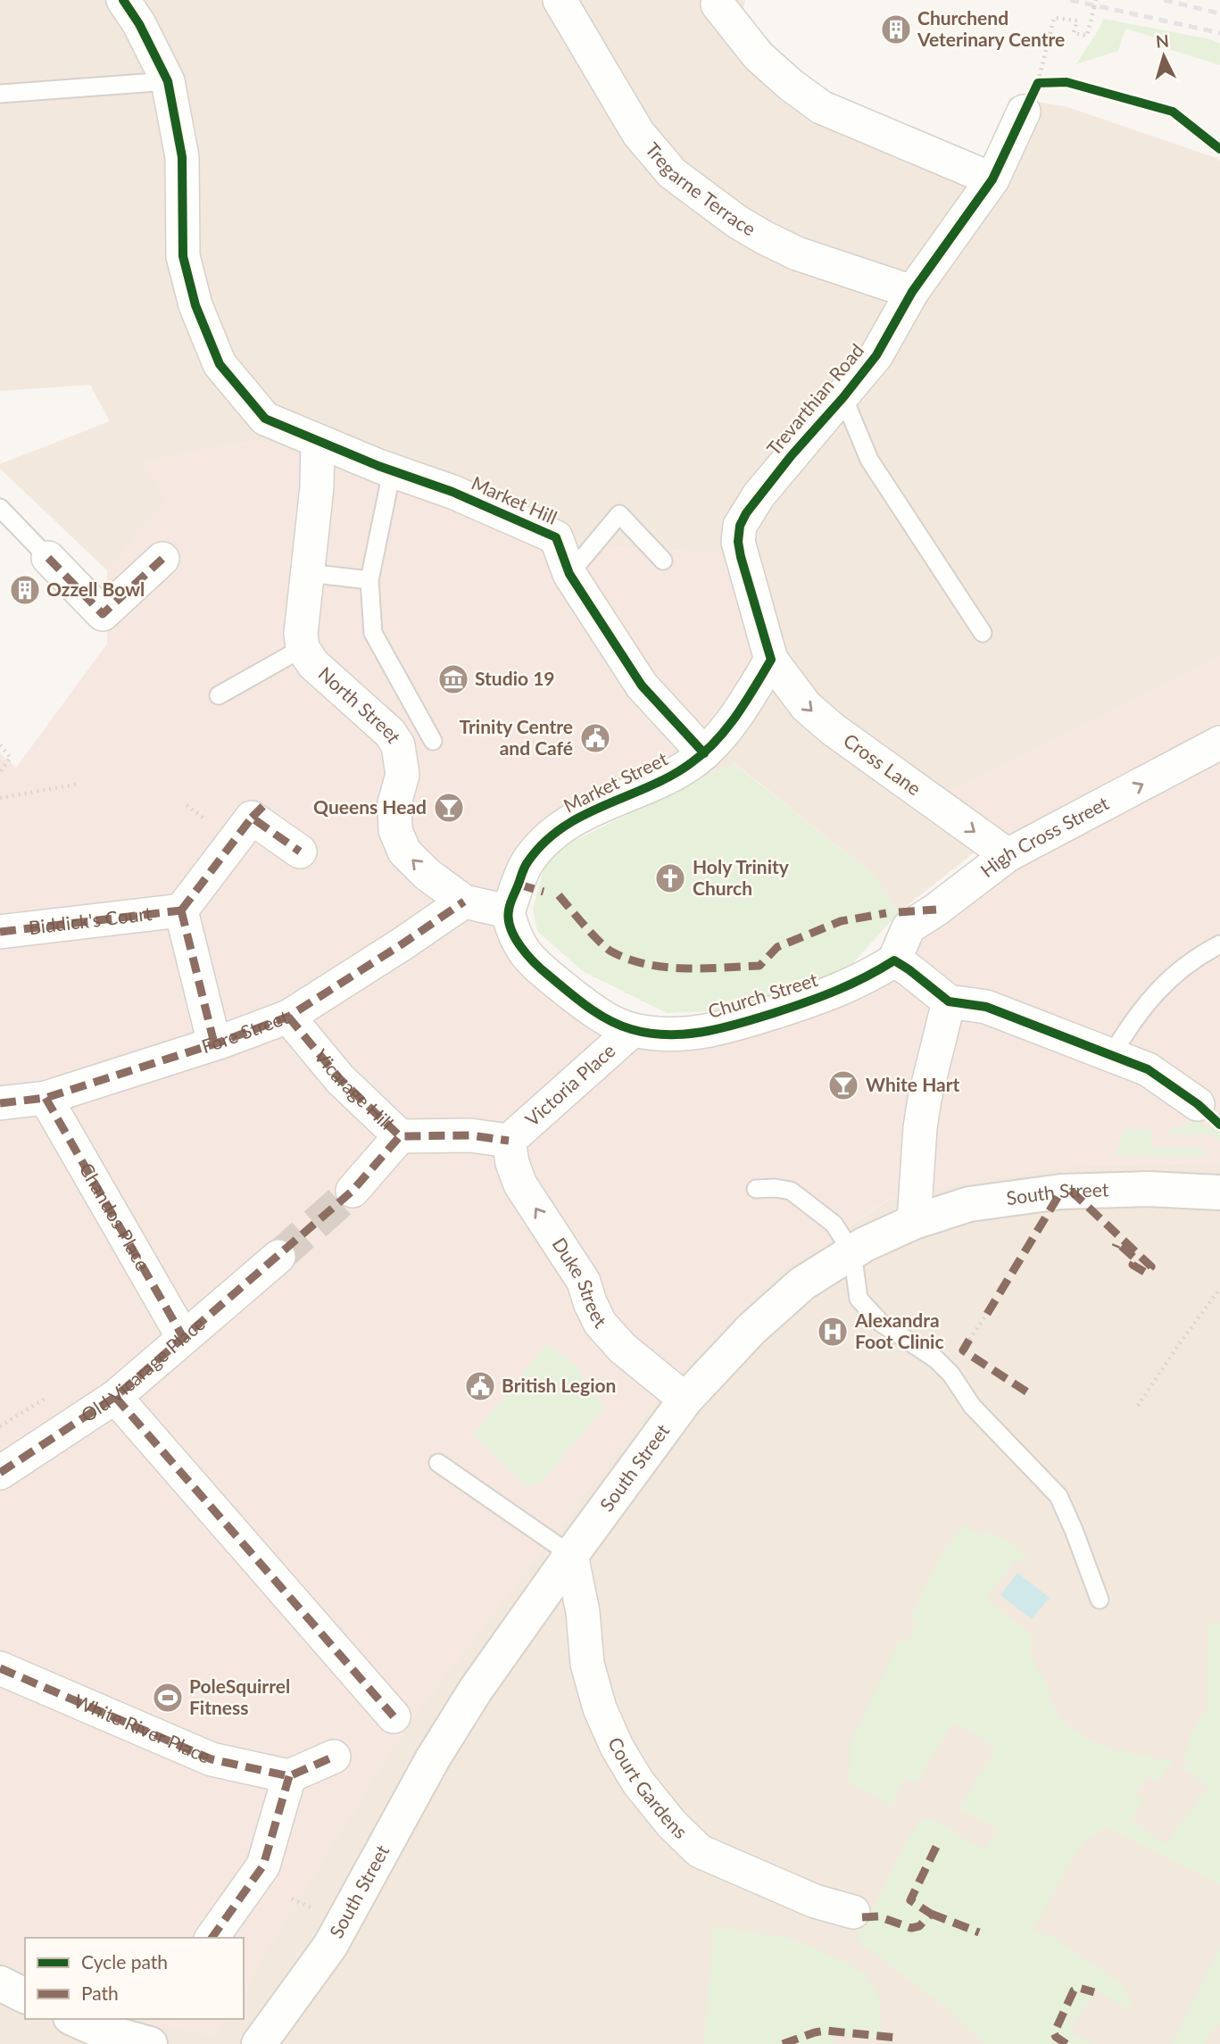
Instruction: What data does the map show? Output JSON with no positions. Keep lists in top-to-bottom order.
{
  "streets": {
    "street": [
      "Tregarne Terrace",
      "Trevarthian Road",
      "Market Hill",
      "North Street",
      "Cross Lane",
      "Market Street",
      "High Cross Street",
      "Biddick's Court",
      "Church Street",
      "Fore Street",
      "Victoria Place",
      "Vicarage Hill",
      "South Street",
      "Chandos Place",
      "Duke Street",
      "Old Vicarage Place",
      "White River Place",
      "Court Gardens"
    ]
  },
  "crossings": [
    ["Tregarne Terrace", "Trevarthian Road"],
    ["Trevarthian Road", "Cross Lane"],
    ["Trevarthian Road", "Market Street"],
    ["Market Hill", "North Street"],
    ["Market Hill", "Market Street"],
    ["North Street", "Market Street"],
    ["North Street", "Church Street"],
    ["North Street", "Fore Street"],
    ["Cross Lane", "Market Street"],
    ["Cross Lane", "High Cross Street"],
    ["Market Street", "Church Street"],
    ["High Cross Street", "Church Street"],
    ["Church Street", "Victoria Place"],
    ["Fore Street", "Vicarage Hill"],
    ["Fore Street", "Chandos Place"],
    ["Victoria Place", "Vicarage Hill"],
    ["Victoria Place", "Duke Street"],
    ["Vicarage Hill", "Duke Street"],
    ["South Street", "Duke Street"],
    ["South Street", "Court Gardens"],
    ["Chandos Place", "Old Vicarage Place"]
  ],
  "one_way": ["Cross Lane", "High Cross Street", "Duke Street"],
  "places": {
    "building": ["Churchend Veterinary Centre", "Ozzell Bowl"],
    "museum": ["Studio 19"],
    "public building": ["Trinity Centre and Café", "British Legion"],
    "bar": ["Queens Head", "White Hart"],
    "church": ["Holy Trinity Church"],
    "hospital": ["Alexandra Foot Clinic"],
    "sports": ["PoleSquirrel Fitness"]
  },
  "legend": ["Cycle path", "Path"],
  "north": "top"
}
